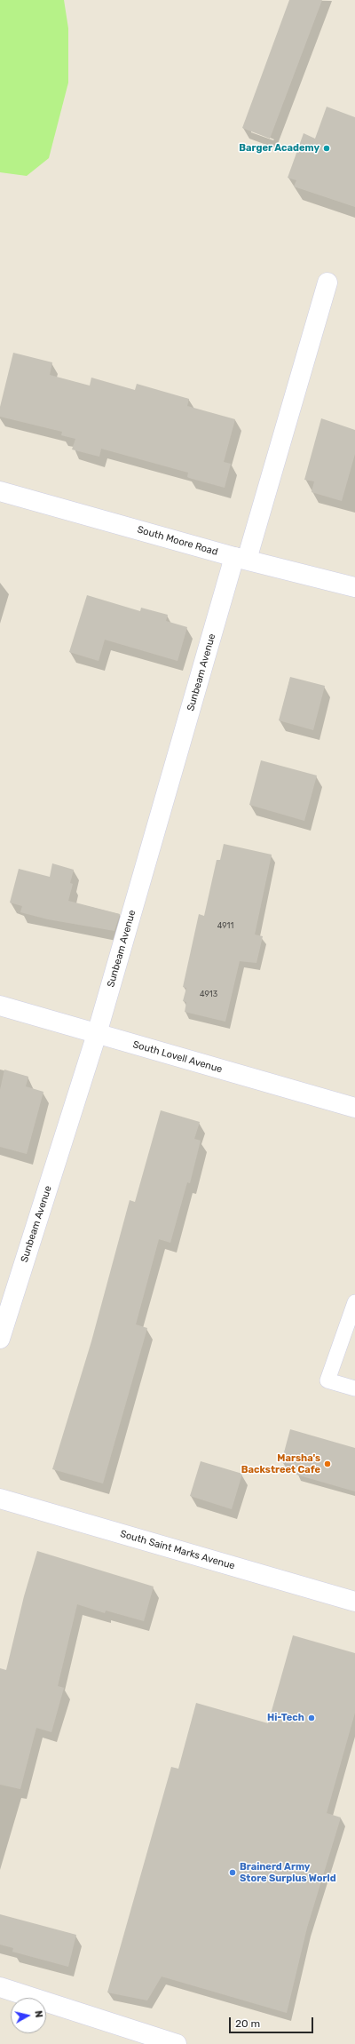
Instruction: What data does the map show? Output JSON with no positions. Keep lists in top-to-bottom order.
{
  "streets": {
    "street": [
      "South Moore Road",
      "Sunbeam Avenue",
      "South Lovell Avenue",
      "South Saint Marks Avenue"
    ]
  },
  "crossings": [
    ["South Moore Road", "Sunbeam Avenue"],
    ["Sunbeam Avenue", "South Lovell Avenue"]
  ],
  "places": [
    "Barger Academy",
    "Marsha's Backstreet Cafe",
    "Hi-Tech",
    "Brainerd Army Store Surplus World"
  ],
  "house_numbers": ["4911", "4913"],
  "scale_bar": "20 m",
  "north": "right"
}
